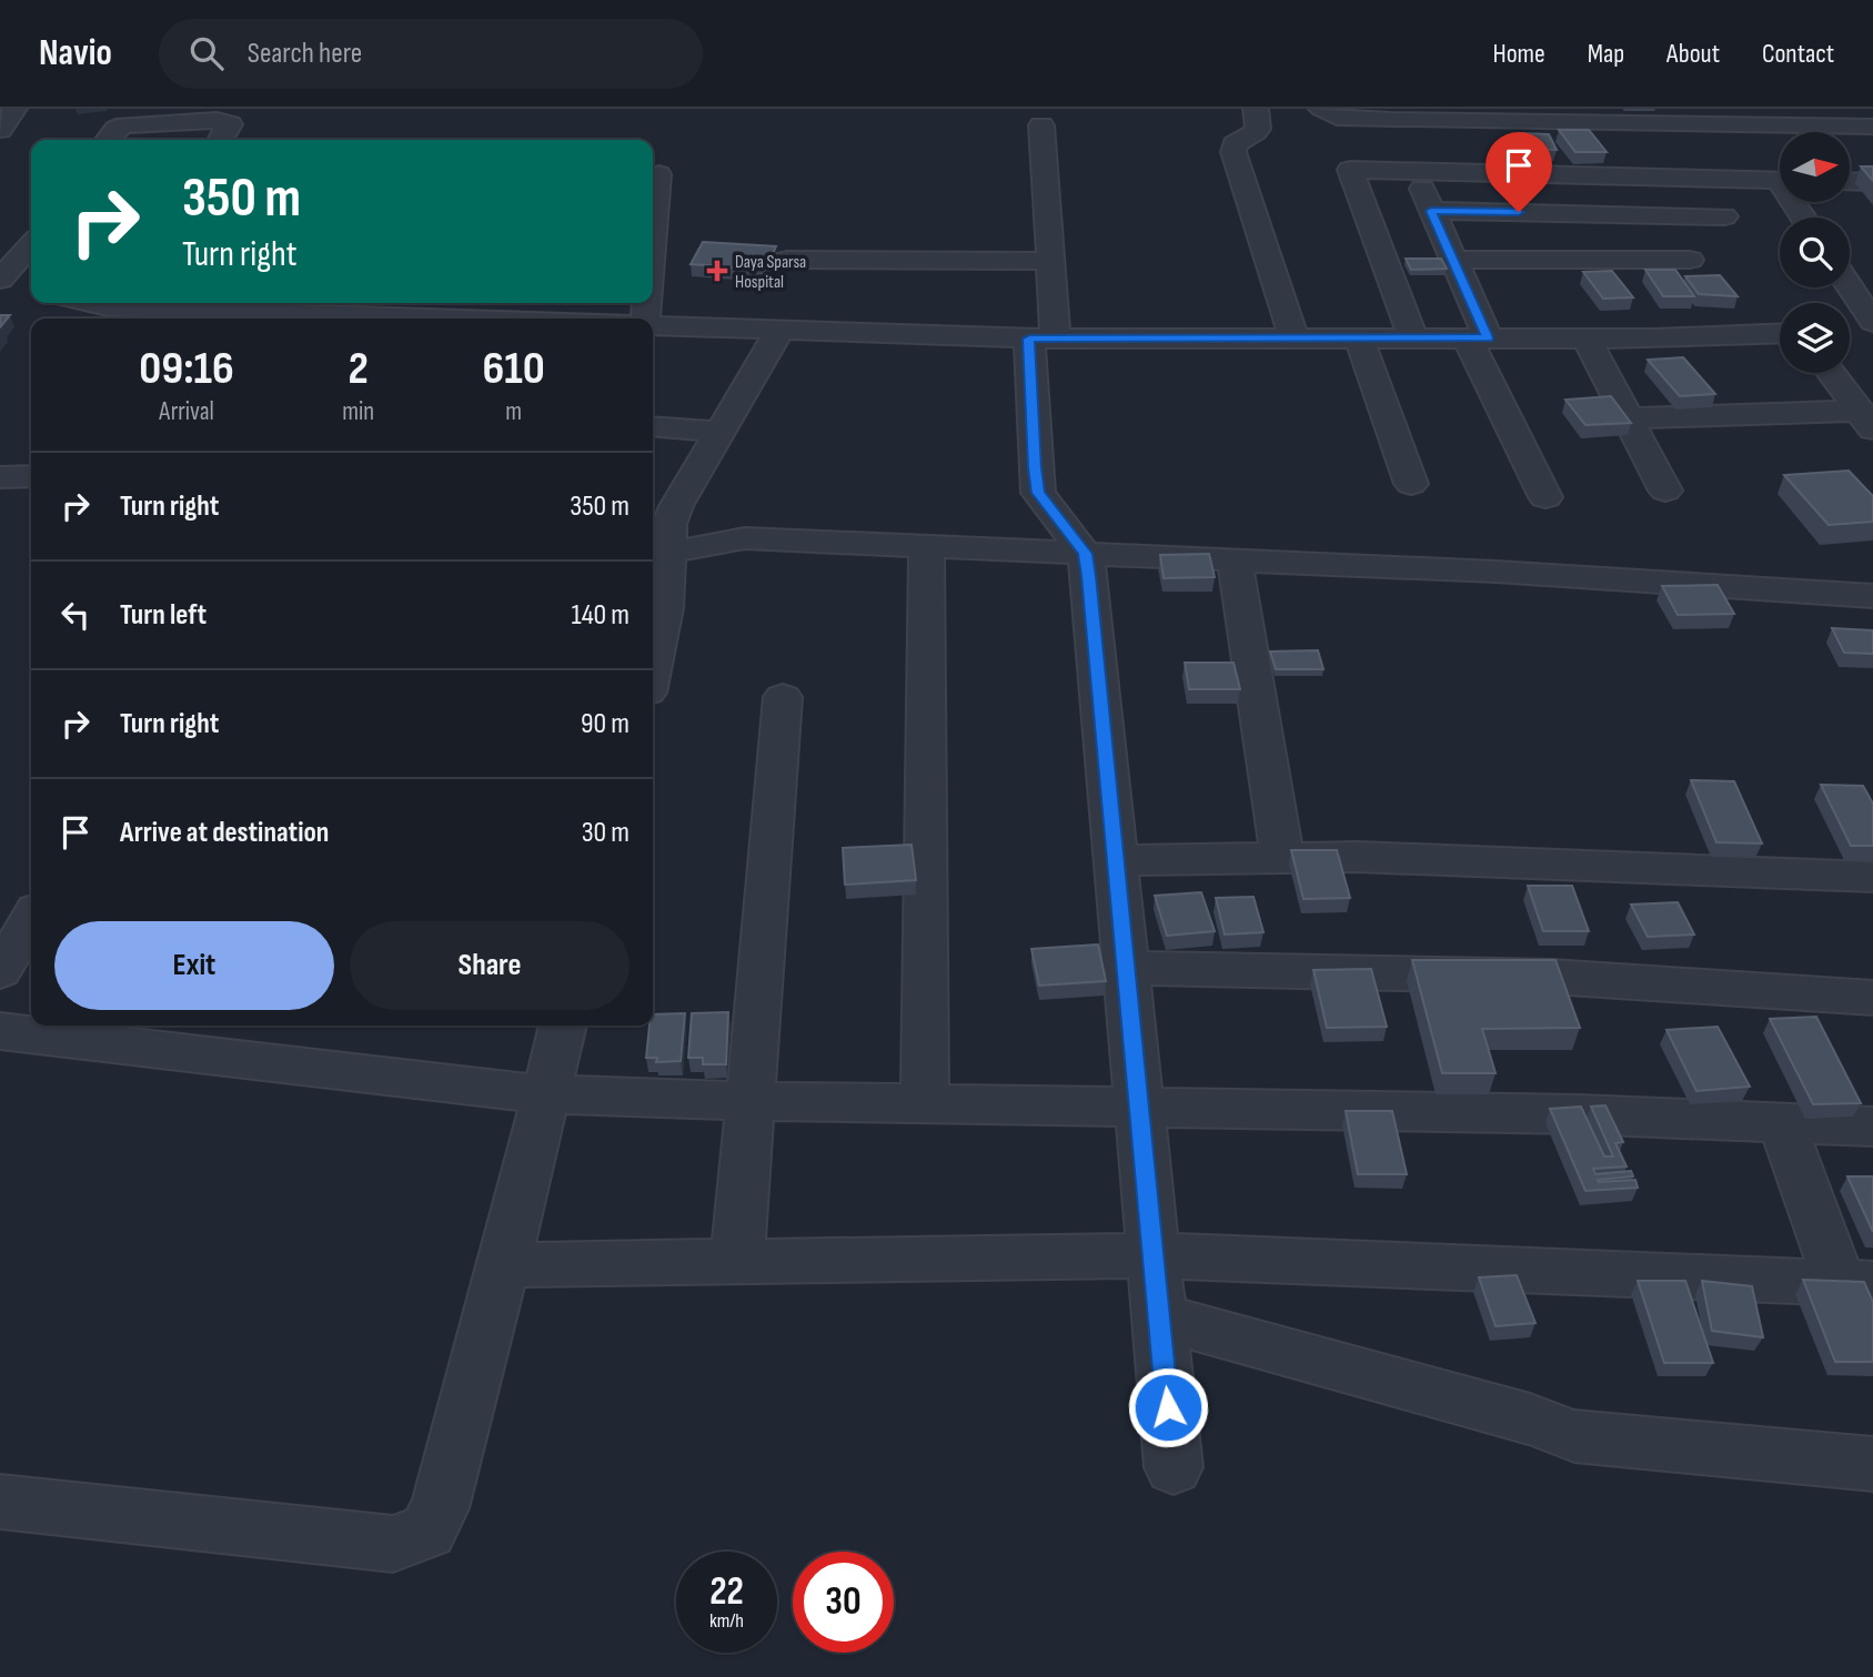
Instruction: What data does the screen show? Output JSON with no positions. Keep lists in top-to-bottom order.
{
  "places": {
    "health": ["Daya Sparsa Hospital"]
  },
  "north": "right",
  "page": {
    "header": "Navio",
    "search": "Search here",
    "nav": [
      "Home",
      "Map",
      "About",
      "Contact"
    ],
    "turn": ["350 m", "Turn right"],
    "eta": [
      "09:16",
      "Arrival",
      "2",
      "min",
      "610",
      "m"
    ],
    "list": [
      {
        "name": "Turn right",
        "value": "350 m"
      },
      {
        "name": "Turn left",
        "value": "140 m"
      },
      {
        "name": "Turn right",
        "value": "90 m"
      },
      {
        "name": "Arrive at destination",
        "value": "30 m"
      }
    ],
    "buttons": ["Exit", "Share"],
    "speed": "22 km/h",
    "limit": "30"
  }
}
